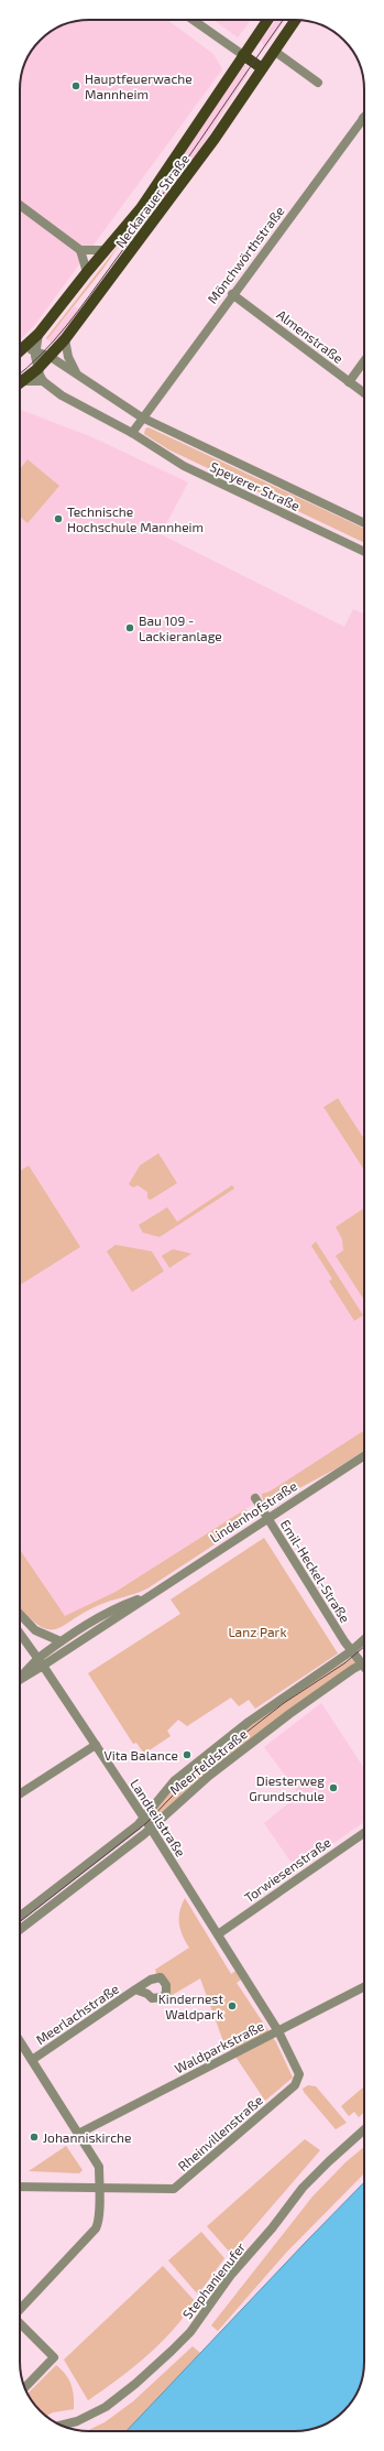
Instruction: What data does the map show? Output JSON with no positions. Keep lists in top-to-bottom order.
{
  "streets": {
    "main road": ["Neckarauer Straße"],
    "street": [
      "Mönchwörthstraße",
      "Almenstraße",
      "Speyerer Straße",
      "Lindenhofstraße",
      "Emil-Heckel-Straße",
      "Meerfeldstraße",
      "Landteilstraße",
      "Torwiesenstraße",
      "Meerlachstraße",
      "Waldparkstraße",
      "Rheinvillenstraße",
      "Stephanienufer"
    ]
  },
  "crossings": [
    ["Neckarauer Straße", "Speyerer Straße"],
    ["Mönchwörthstraße", "Almenstraße"],
    ["Mönchwörthstraße", "Speyerer Straße"],
    ["Lindenhofstraße", "Emil-Heckel-Straße"],
    ["Lindenhofstraße", "Landteilstraße"],
    ["Emil-Heckel-Straße", "Meerfeldstraße"],
    ["Meerfeldstraße", "Landteilstraße"],
    ["Landteilstraße", "Torwiesenstraße"],
    ["Landteilstraße", "Waldparkstraße"],
    ["Landteilstraße", "Rheinvillenstraße"],
    ["Waldparkstraße", "Rheinvillenstraße"]
  ],
  "parks": ["Lanz Park"],
  "places": [
    "Hauptfeuerwache Mannheim",
    "Technische Hochschule Mannheim",
    "Bau 109 - Lackieranlage",
    "Vita Balance",
    "Diesterweg Grundschule",
    "Kindernest Waldpark",
    "Johanniskirche"
  ]
}
